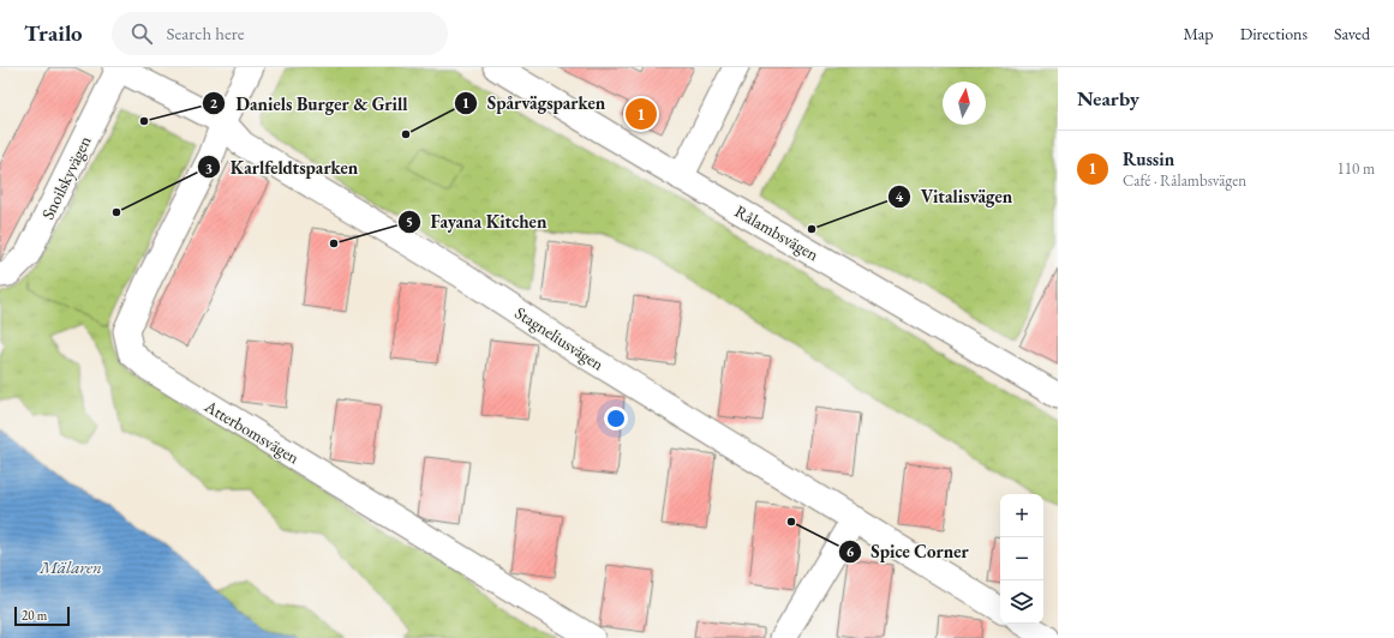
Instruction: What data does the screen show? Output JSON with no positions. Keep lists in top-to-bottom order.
{
  "streets": {
    "street": [
      "Snoilskyvägen",
      "Rålambsvägen",
      "Stagneliusvägen",
      "Atterbomsvägen"
    ]
  },
  "crossings": [
    ["Snoilskyvägen", "Stagneliusvägen"],
    ["Stagneliusvägen", "Atterbomsvägen"]
  ],
  "water": ["Mälaren"],
  "places": [
    "Daniels Burger & Grill",
    "Spårvägsparken",
    "Karlfeldtsparken",
    "Vitalisvägen",
    "Fayana Kitchen",
    "Spice Corner"
  ],
  "scale_bar": "20 m",
  "north": "top",
  "page": {
    "header": "Trailo",
    "search": "Search here",
    "nav": ["Map", "Directions", "Saved"],
    "heading": "Nearby",
    "pins": "1",
    "list": [
      {
        "mark": "1",
        "name": "Russin",
        "note": "Café · Rålambsvägen",
        "value": "110 m"
      }
    ],
    "map_buttons": ["+", "−"],
    "scale": "20 m"
  }
}
